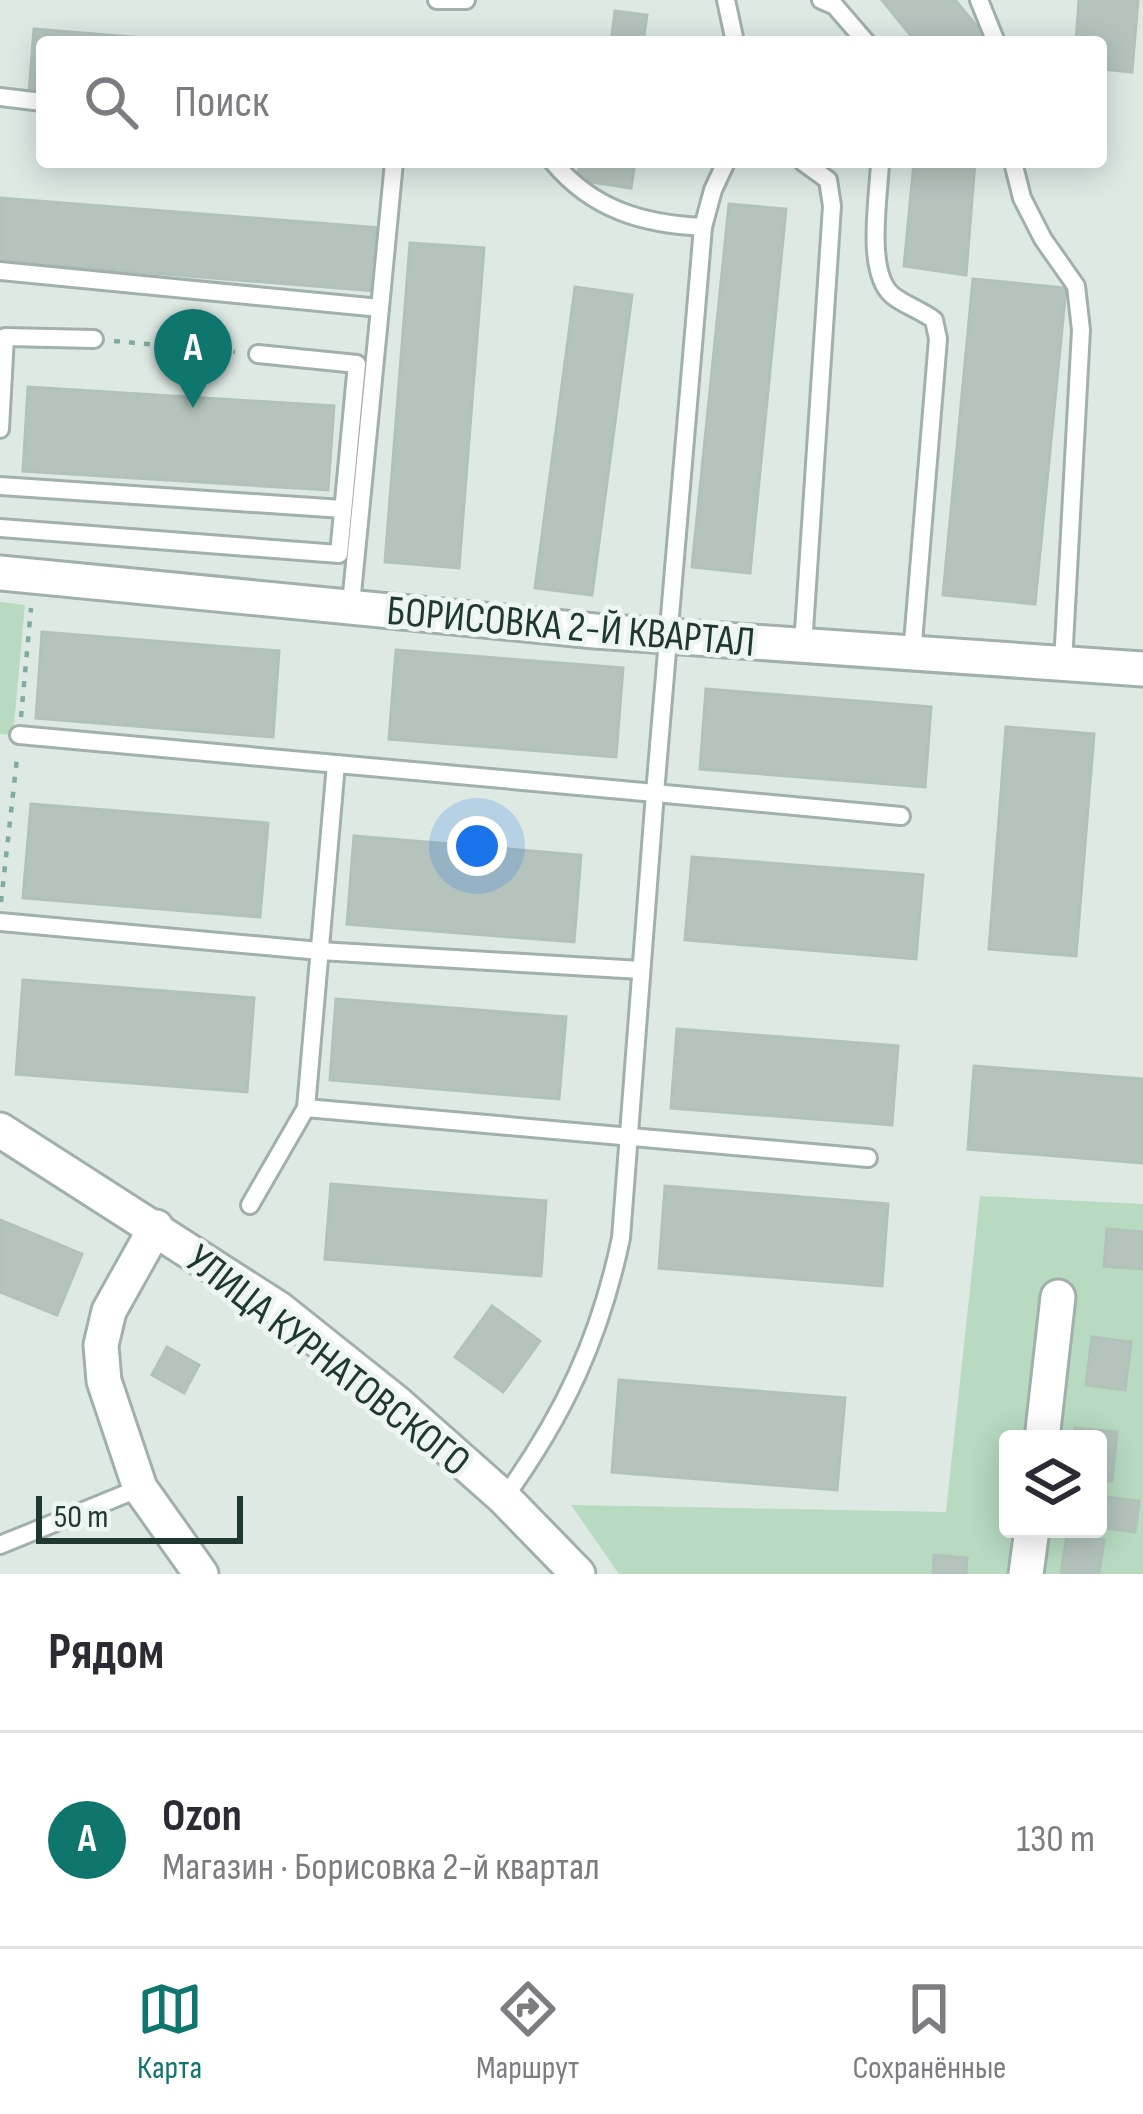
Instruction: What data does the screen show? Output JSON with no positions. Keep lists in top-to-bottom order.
{
  "streets": {
    "street": ["БОРИСОВКА 2-Й КВАРТАЛ", "УЛИЦА КУРНАТОВСКОГО"]
  },
  "scale_bar": "50 m",
  "page": {
    "search": "Поиск",
    "pins": "A",
    "scale": "50 m",
    "heading": "Рядом",
    "list": [
      {
        "mark": "A",
        "name": "Ozon",
        "note": "Магазин · Борисовка 2-й квартал",
        "value": "130 m"
      }
    ],
    "nav": ["Карта", "Маршрут", "Сохранённые"]
  }
}
